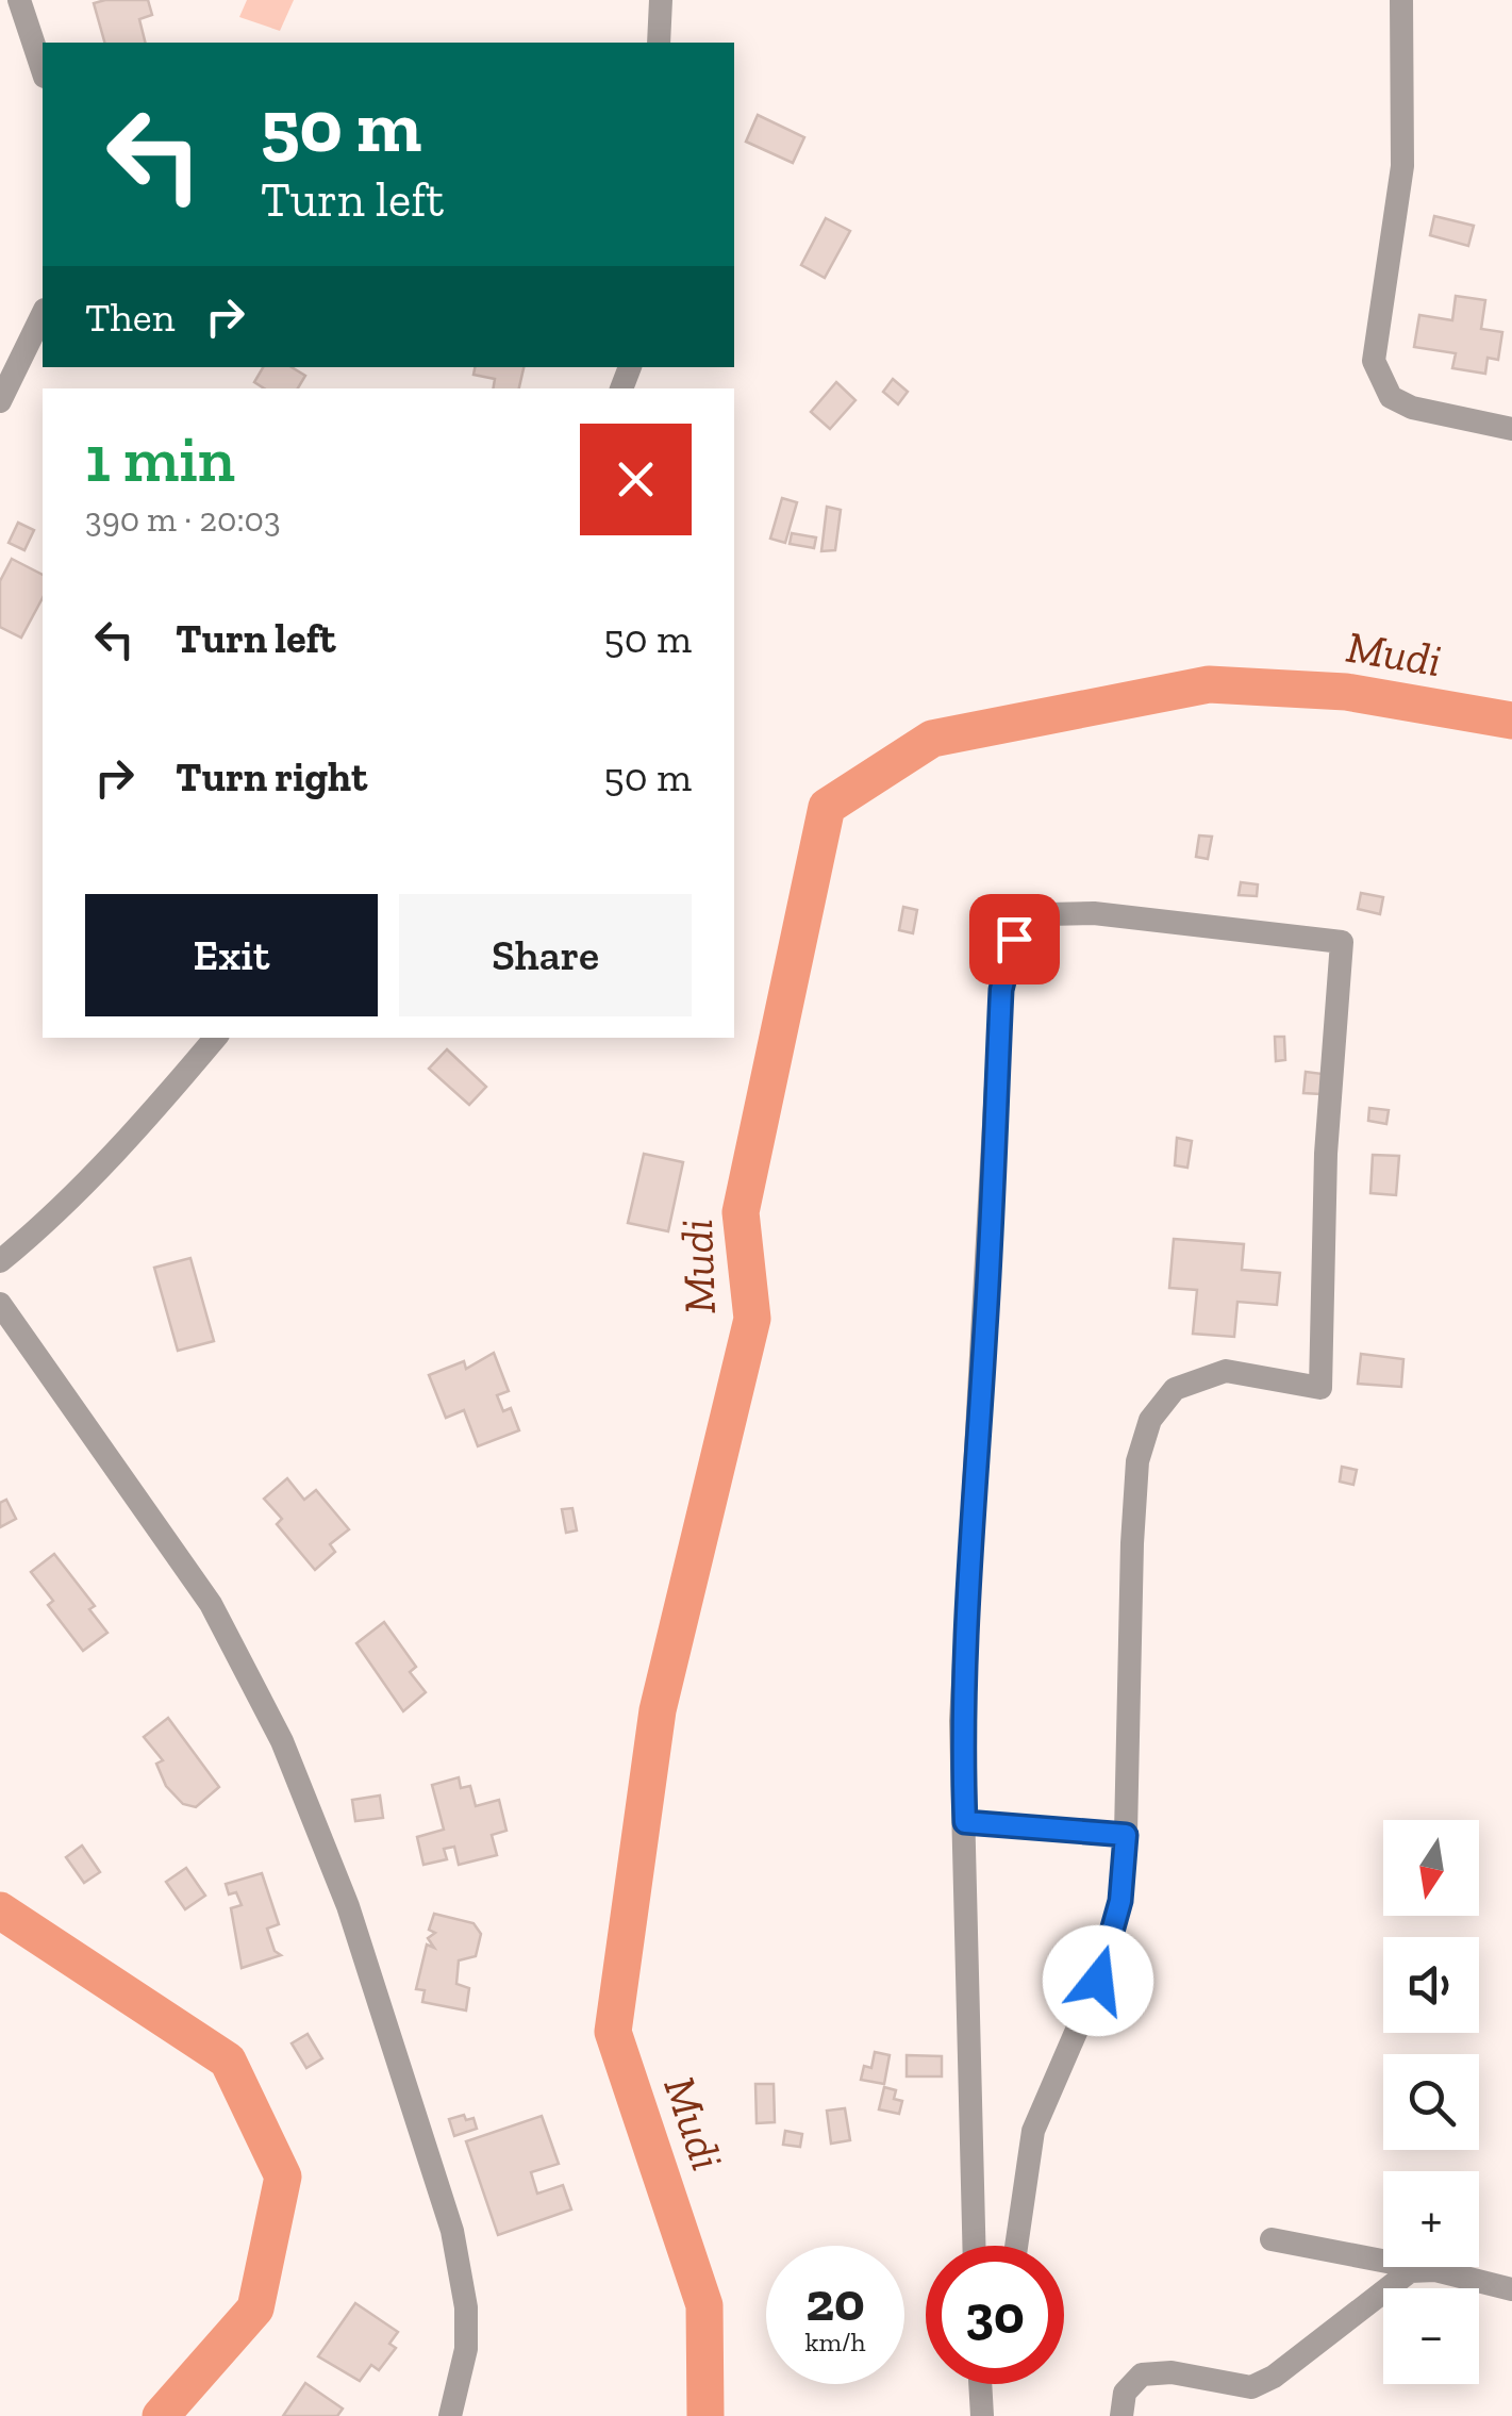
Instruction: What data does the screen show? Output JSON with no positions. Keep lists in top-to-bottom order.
{
  "water": ["Mudi"],
  "north": "bottom",
  "page": {
    "turn": ["50 m", "Turn left"],
    "then": "Then",
    "heading": ["1 min", "390 m · 20:03"],
    "list": [
      {
        "name": "Turn left",
        "value": "50 m"
      },
      {
        "name": "Turn right",
        "value": "50 m"
      }
    ],
    "buttons": ["Exit", "Share"],
    "map_buttons": ["+", "−"],
    "speed": "20 km/h",
    "limit": "30"
  }
}
